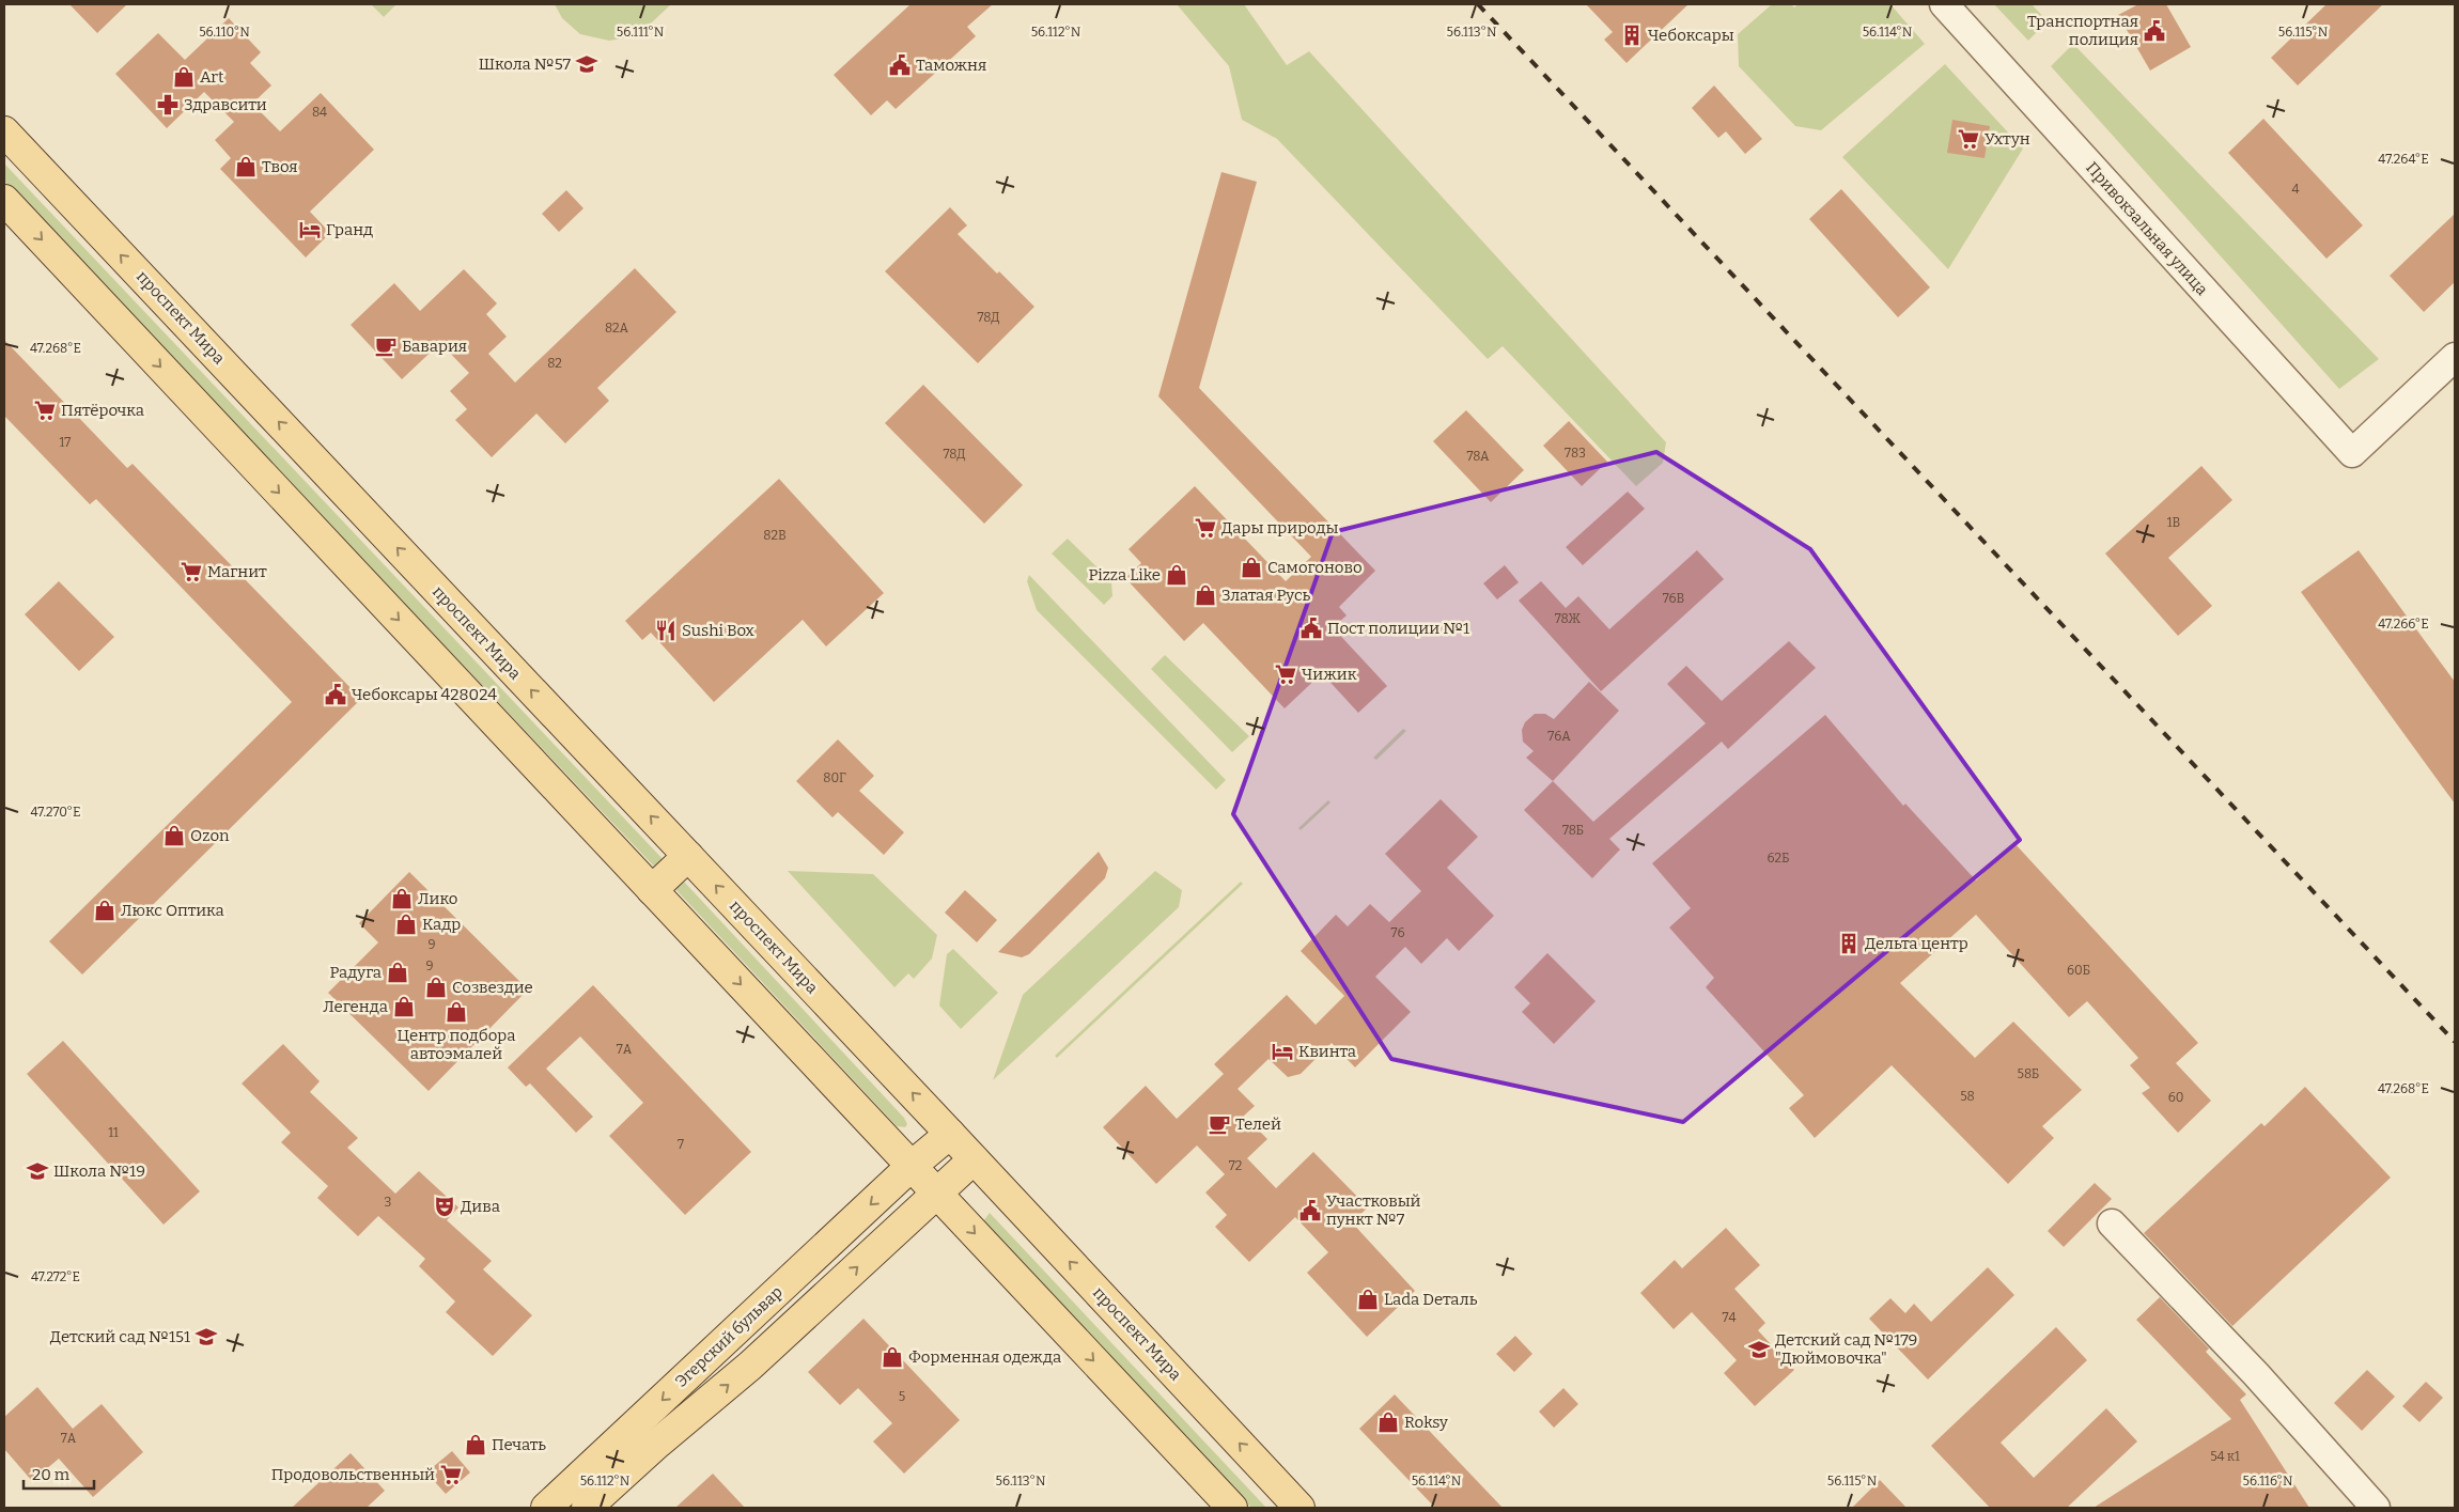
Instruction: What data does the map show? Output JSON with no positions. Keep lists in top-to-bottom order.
{
  "streets": {
    "main road": ["проспект Мира", "Эгерский бульвар"],
    "street": ["Привокзальная улица"]
  },
  "crossings": [
    ["проспект Мира", "Эгерский бульвар"]
  ],
  "places": {
    "public building": [
      "Транспортная полиция",
      "Таможня",
      "Пост полиции №1",
      "Чебоксары 428024",
      "Участковый пункт №7"
    ],
    "building": ["Чебоксары", "Дельта центр"],
    "school or university": [
      "Школа №57",
      "Школа №19",
      "Детский сад №151",
      "Детский сад №179 \"Дюймовочка\""
    ],
    "shop": [
      "Art",
      "Твоя",
      "Самогоново",
      "Pizza Like",
      "Златая Русь",
      "Ozon",
      "Лико",
      "Люкс Оптика",
      "Кадр",
      "Радуга",
      "Созвездие",
      "Легенда",
      "Центр подбора автоэмалей",
      "Lada Dеталь",
      "Форменная одежда",
      "Roksy",
      "Печать"
    ],
    "pharmacy": ["Здравсити"],
    "supermarket": [
      "Ухтун",
      "Пятёрочка",
      "Дары природы",
      "Магнит",
      "Чижик",
      "Продовольственный"
    ],
    "hotel": ["Гранд", "Квинта"],
    "cafe": ["Бавария", "Телей"],
    "restaurant": ["Sushi Box"],
    "theatre": ["Дива"]
  },
  "house_numbers": [
    "84",
    "4",
    "78Д",
    "82А",
    "82",
    "17",
    "78З",
    "78Д",
    "78А",
    "1В",
    "82В",
    "76В",
    "78Ж",
    "76А",
    "80Г",
    "78Б",
    "62Б",
    "76",
    "9",
    "9",
    "60Б",
    "7А",
    "58Б",
    "58",
    "60",
    "11",
    "7",
    "72",
    "3",
    "74",
    "5",
    "7А",
    "54 к1"
  ],
  "scale_bar": "20 m",
  "coordinates": [
    "56.110°N",
    "56.111°N",
    "56.112°N",
    "56.113°N",
    "56.114°N",
    "56.115°N",
    "47.264°E",
    "47.268°E",
    "47.266°E",
    "47.270°E",
    "47.272°E",
    "56.116°N"
  ]
}
